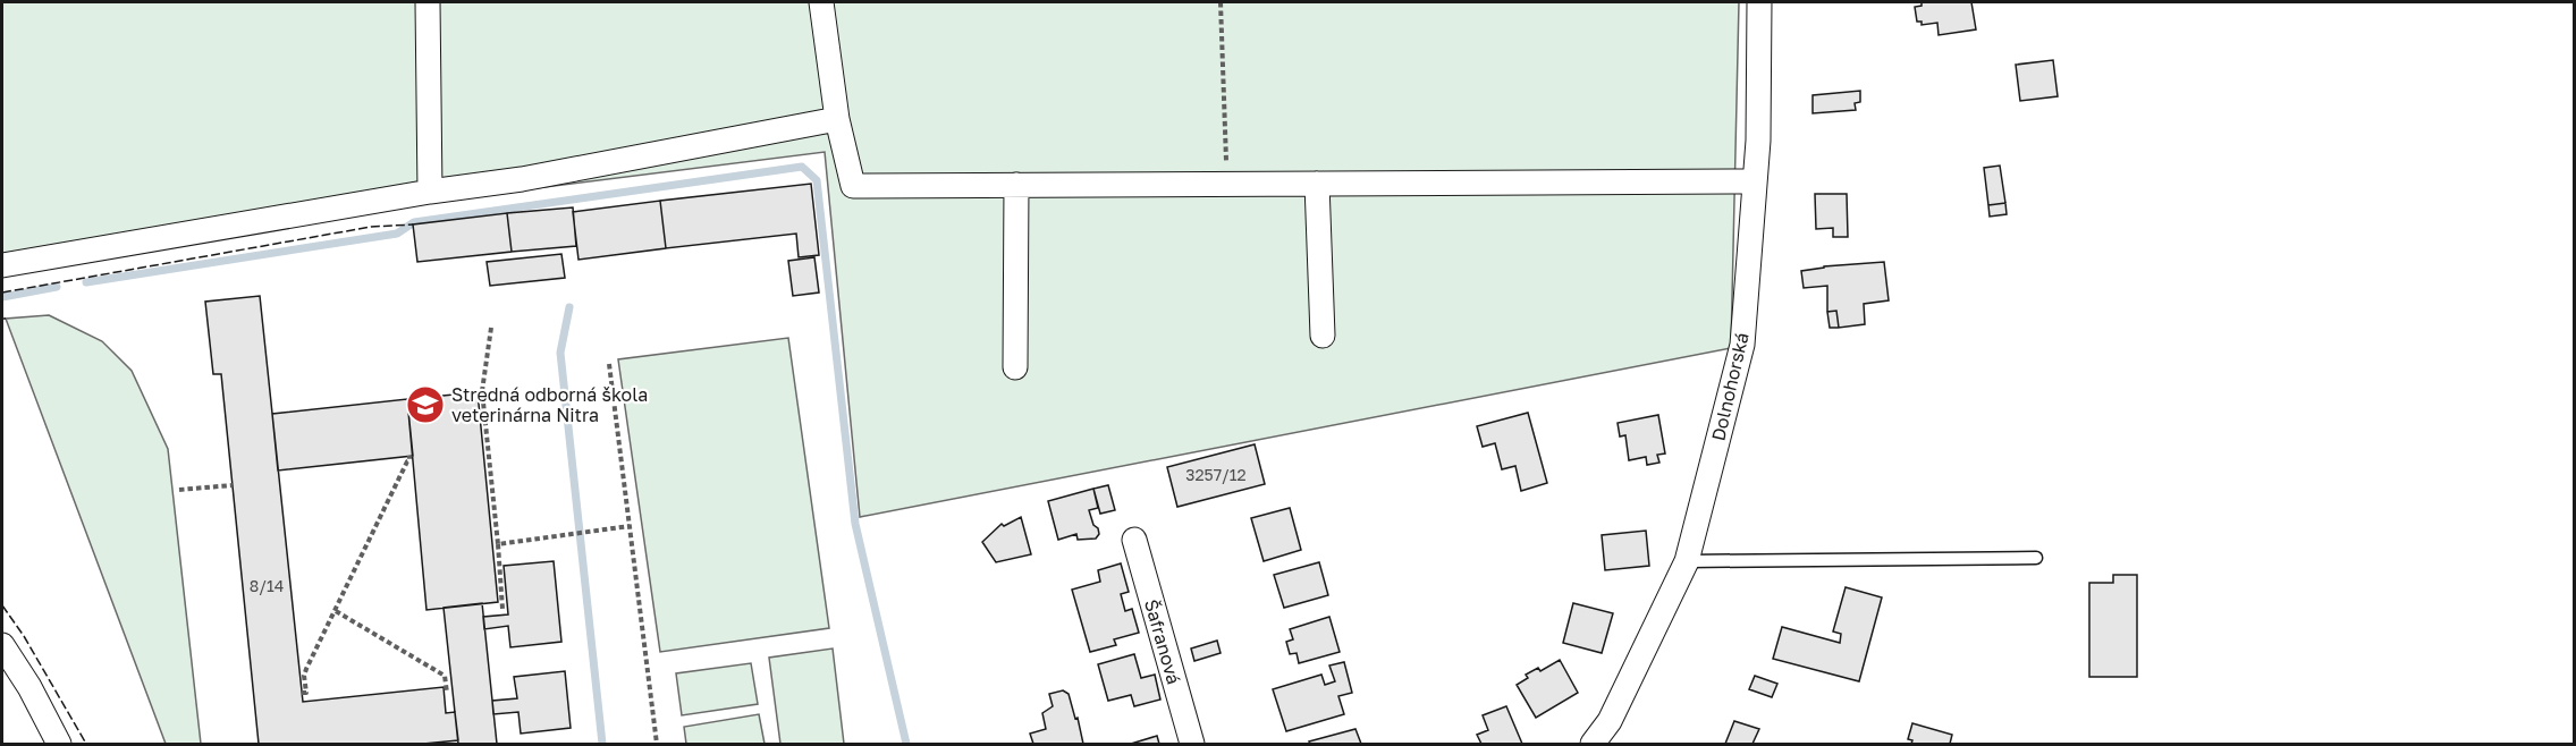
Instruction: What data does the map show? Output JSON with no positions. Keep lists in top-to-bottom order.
{
  "streets": {
    "street": ["Dolnohorská", "Šafranová"]
  },
  "places": {
    "school or university": ["Stredná odborná škola veterinárna Nitra"]
  },
  "house_numbers": ["3257/12", "8/14"]
}
